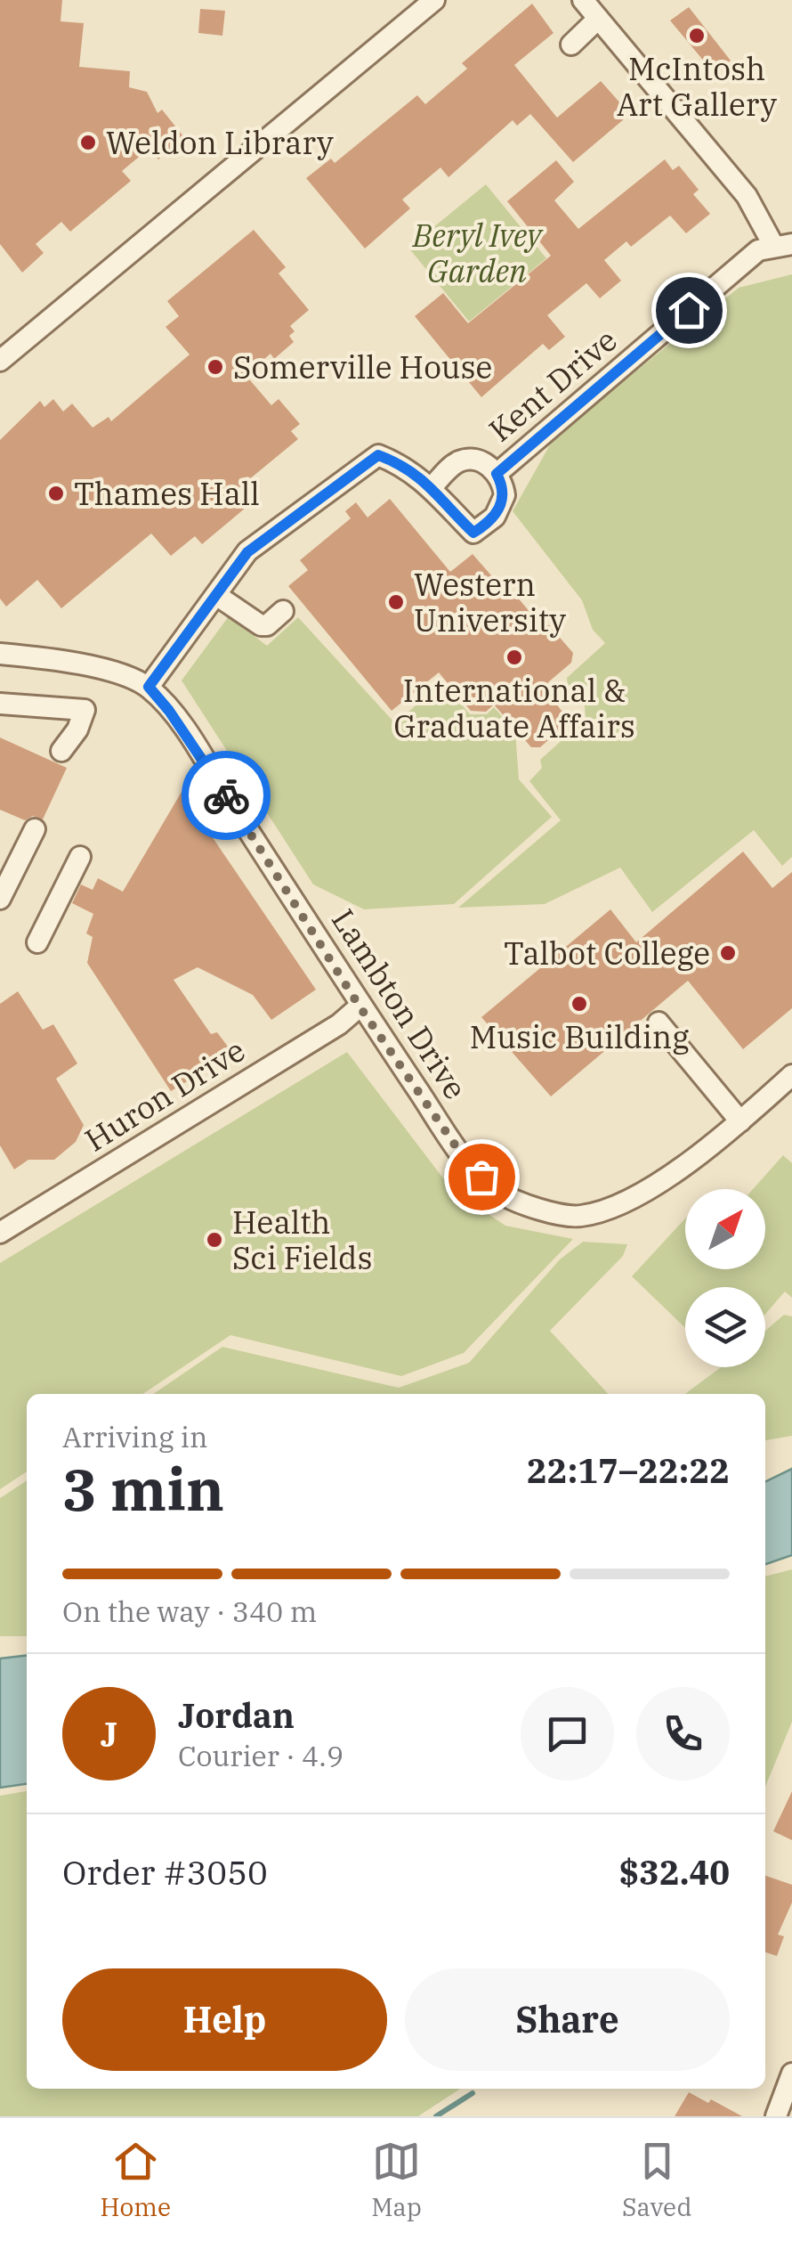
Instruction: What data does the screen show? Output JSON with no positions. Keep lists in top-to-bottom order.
{
  "streets": {
    "street": ["Kent Drive", "Lambton Drive", "Huron Drive"]
  },
  "crossings": [
    ["Kent Drive", "Lambton Drive"],
    ["Lambton Drive", "Huron Drive"]
  ],
  "parks": ["Beryl Ivey Garden"],
  "places": [
    "McIntosh Art Gallery",
    "Weldon Library",
    "Somerville House",
    "Thames Hall",
    "Western University",
    "International & Graduate Affairs",
    "Talbot College",
    "Music Building",
    "Health Sci Fields"
  ],
  "north": "top right",
  "page": {
    "heading": ["3 min", "Arriving in", "22:17–22:22"],
    "panel": [
      "Jordan",
      "Courier · 4.9",
      "Order #3050",
      "$32.40"
    ],
    "bar": "On the way · 340 m",
    "round": "J",
    "buttons": ["Help", "Share"],
    "tabs": ["Home", "Map", "Saved"]
  }
}
